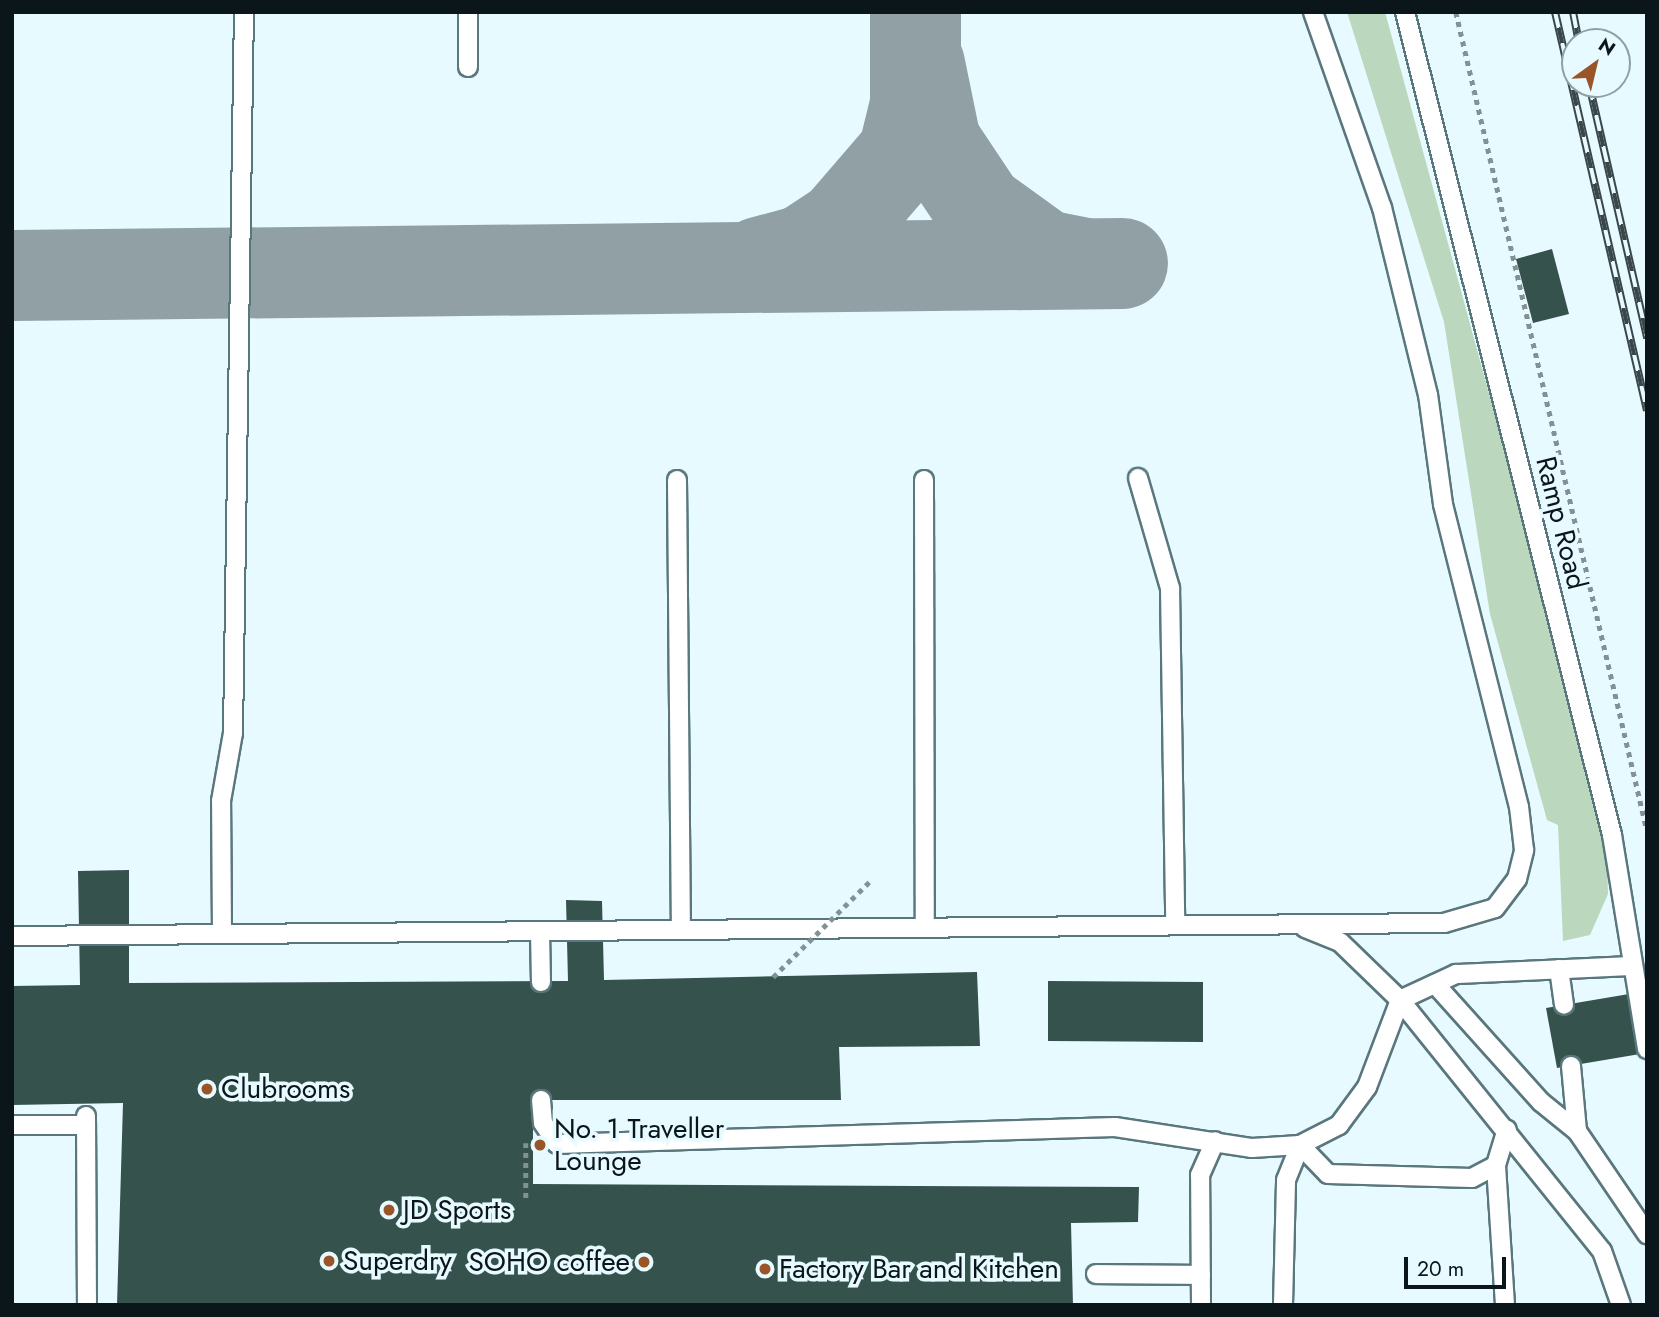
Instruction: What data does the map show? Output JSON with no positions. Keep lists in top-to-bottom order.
{
  "streets": {
    "lane": ["Ramp Road"]
  },
  "places": [
    "Clubrooms",
    "No. 1 Traveller Lounge",
    "JD Sports",
    "Superdry",
    "SOHO coffee",
    "Factory Bar and Kitchen"
  ],
  "scale_bar": "20 m",
  "north": "top right"
}
